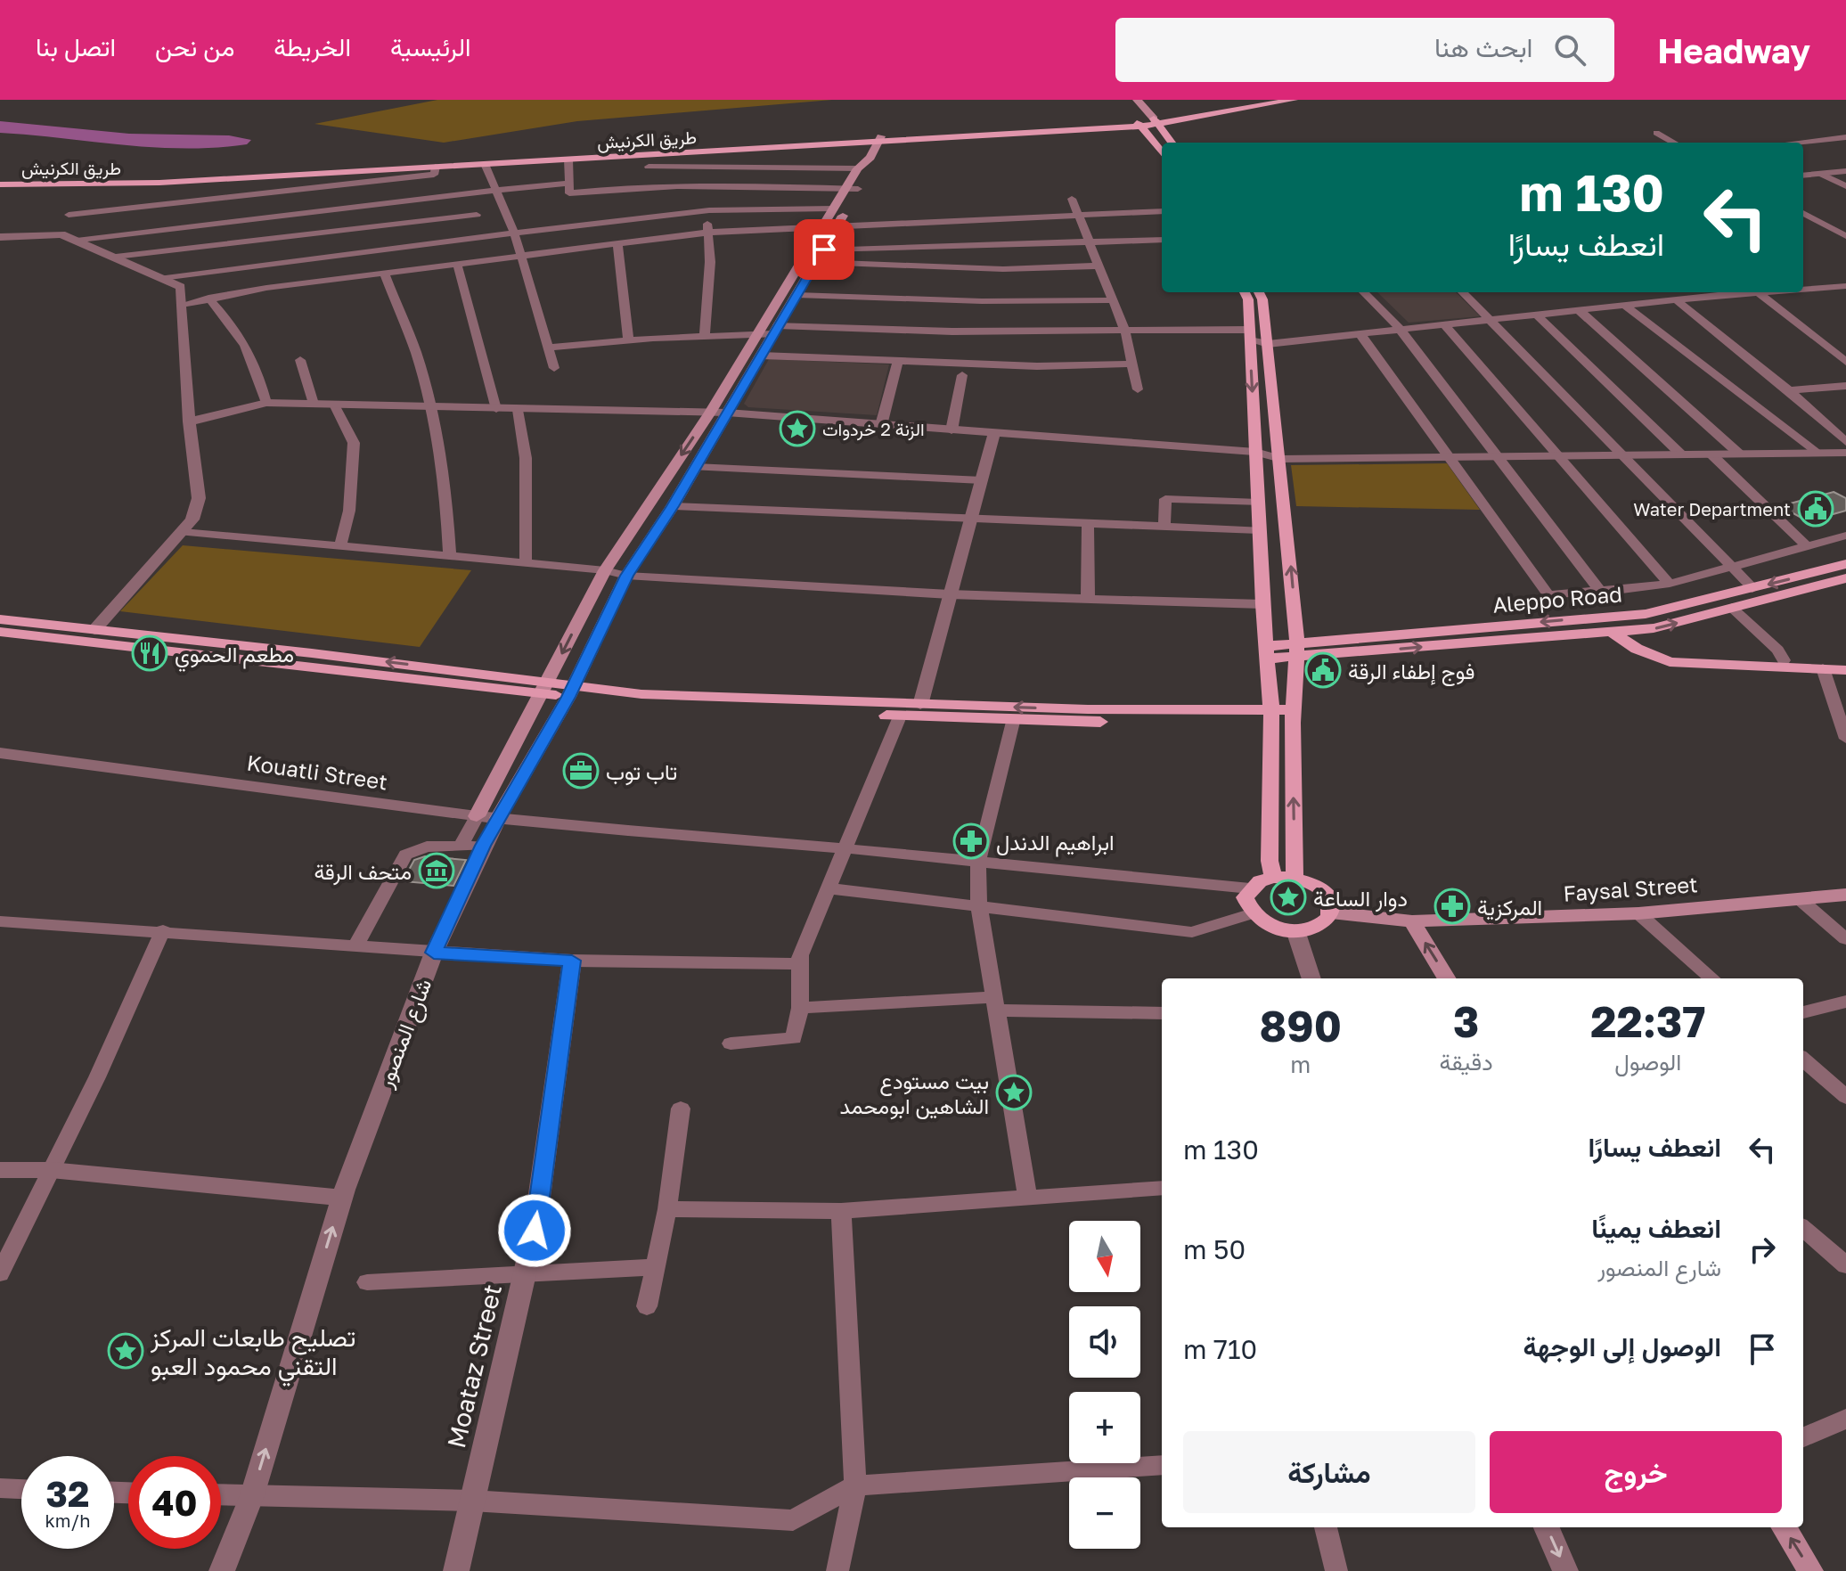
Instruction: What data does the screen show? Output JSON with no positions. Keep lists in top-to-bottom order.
{
  "streets": {
    "main road": [
      "طريق الكرنيش",
      "Aleppo Road",
      "Faysal Street",
      "شارع المنصور"
    ],
    "street": ["Kouatli Street", "Moataz Street"]
  },
  "crossings": [
    ["طريق الكرنيش", "شارع المنصور"],
    ["Kouatli Street", "شارع المنصور"]
  ],
  "places": {
    "place": [
      "الزنة 2 خردوات",
      "دوار الساعة",
      "بيت مستودع الشاهين ابومحمد",
      "تصليح طابعات المركز التقني محمود العبو"
    ],
    "public building": ["Water Department", "فوج إطفاء الرقة"],
    "restaurant": ["مطعم الحموي"],
    "office": ["تاب توب"],
    "pharmacy": ["ابراهيم الدندل", "المركزية"],
    "museum": ["متحف الرقة"]
  },
  "north": "bottom",
  "page": {
    "header": "Headway",
    "search": "ابحث هنا",
    "nav": [
      "الرئيسية",
      "الخريطة",
      "من نحن",
      "اتصل بنا"
    ],
    "turn": ["130 m", "انعطف يسارًا"],
    "eta": [
      "22:37",
      "الوصول",
      "3",
      "دقيقة",
      "890",
      "m"
    ],
    "list": [
      {
        "name": "انعطف يسارًا",
        "value": "130 m"
      },
      {
        "name": "انعطف يمينًا",
        "note": "شارع المنصور",
        "value": "50 m"
      },
      {
        "name": "الوصول إلى الوجهة",
        "value": "710 m"
      }
    ],
    "map_buttons": ["+", "−"],
    "buttons": ["خروج", "مشاركة"],
    "speed": "32 km/h",
    "limit": "40"
  }
}
